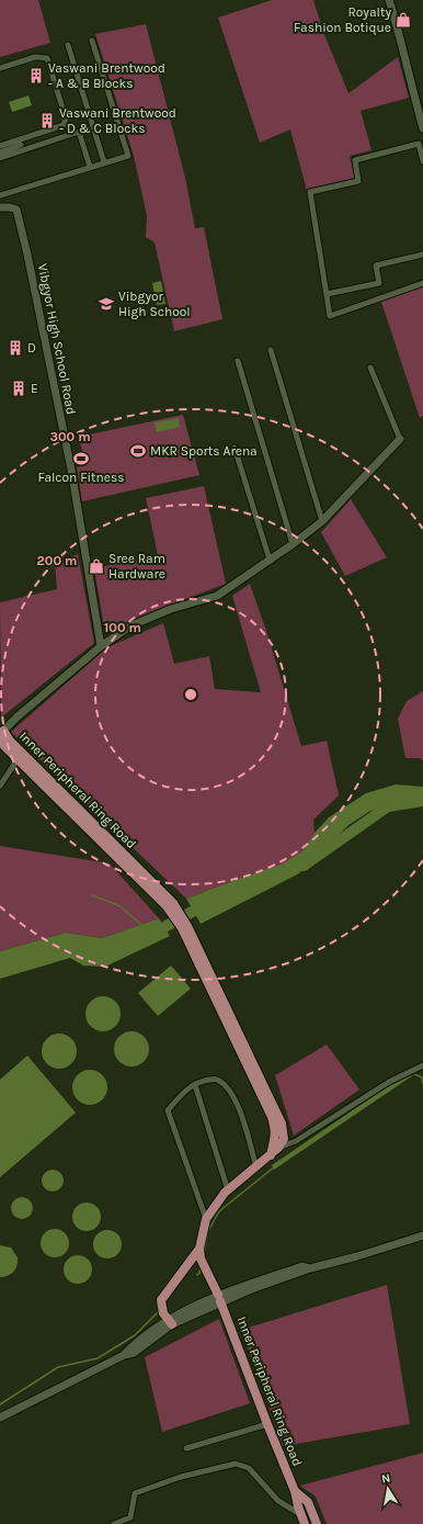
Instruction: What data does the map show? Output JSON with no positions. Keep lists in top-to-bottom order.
{
  "streets": {
    "main road": ["Inner Peripheral Ring Road"],
    "street": ["Vibgyor High School Road"]
  },
  "places": {
    "shop": ["Royalty Fashion Botique", "Sree Ram Hardware"],
    "building": [
      "Vaswani Brentwood - A & B Blocks",
      "Vaswani Brentwood - D & C Blocks",
      "D",
      "E"
    ],
    "school or university": ["Vibgyor High School"],
    "sports": ["MKR Sports Arena", "Falcon Fitness"]
  },
  "north": "top",
  "rings": ["300 m", "200 m", "100 m"]
}
